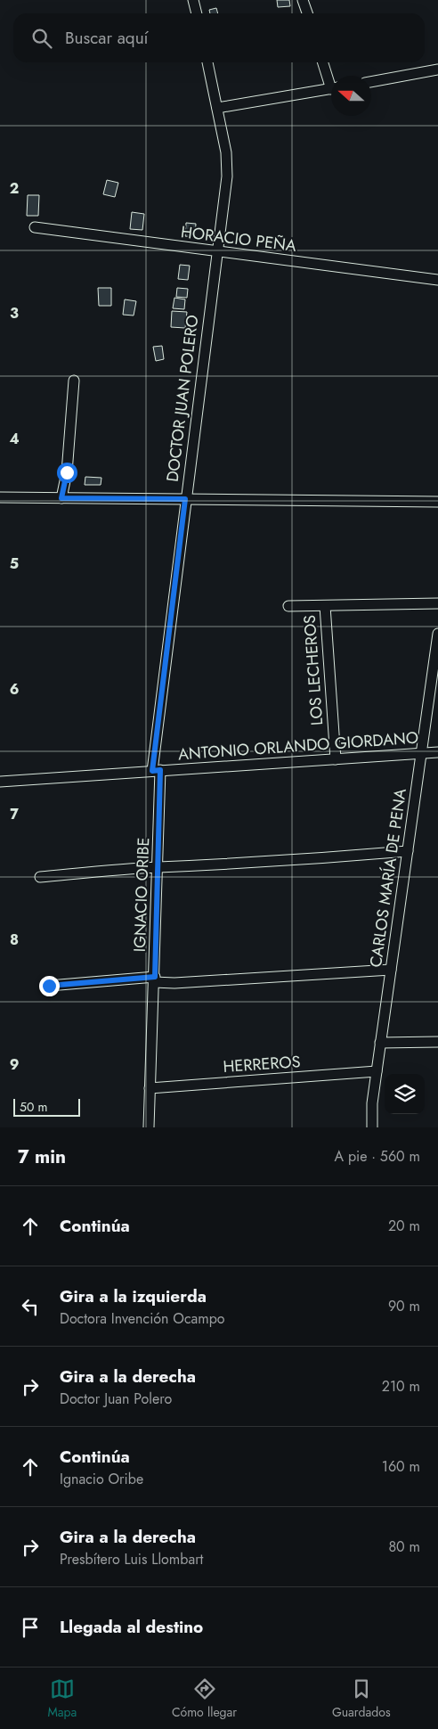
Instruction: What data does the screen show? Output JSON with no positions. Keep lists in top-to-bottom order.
{
  "streets": {
    "street": [
      "HORACIO PEÑA",
      "DOCTOR JUAN POLERO",
      "LOS LECHEROS",
      "ANTONIO ORLANDO GIORDANO",
      "CARLOS MARÍA DE PENA",
      "IGNACIO ORIBE",
      "HERREROS"
    ]
  },
  "crossings": [
    ["HORACIO PEÑA", "DOCTOR JUAN POLERO"],
    ["DOCTOR JUAN POLERO", "ANTONIO ORLANDO GIORDANO"],
    ["DOCTOR JUAN POLERO", "IGNACIO ORIBE"],
    ["LOS LECHEROS", "ANTONIO ORLANDO GIORDANO"],
    ["ANTONIO ORLANDO GIORDANO", "CARLOS MARÍA DE PENA"],
    ["ANTONIO ORLANDO GIORDANO", "IGNACIO ORIBE"],
    ["CARLOS MARÍA DE PENA", "HERREROS"],
    ["IGNACIO ORIBE", "HERREROS"]
  ],
  "scale_bar": "50 m",
  "north": "left",
  "page": {
    "search": "Buscar aquí",
    "scale": "50 m",
    "heading": ["7 min", "A pie · 560 m"],
    "list": [
      ["Continúa", "20 m"],
      ["Gira a la izquierda", "Doctora Invención Ocampo", "90 m"],
      ["Gira a la derecha", "Doctor Juan Polero", "210 m"],
      ["Continúa", "Ignacio Oribe", "160 m"],
      ["Gira a la derecha", "Presbítero Luis Llombart", "80 m"],
      "Llegada al destino"
    ],
    "nav": ["Mapa", "Cómo llegar", "Guardados"]
  },
  "grid": {
    "rows": [
      "2",
      "3",
      "4",
      "5",
      "6",
      "7",
      "8",
      "9"
    ]
  }
}
